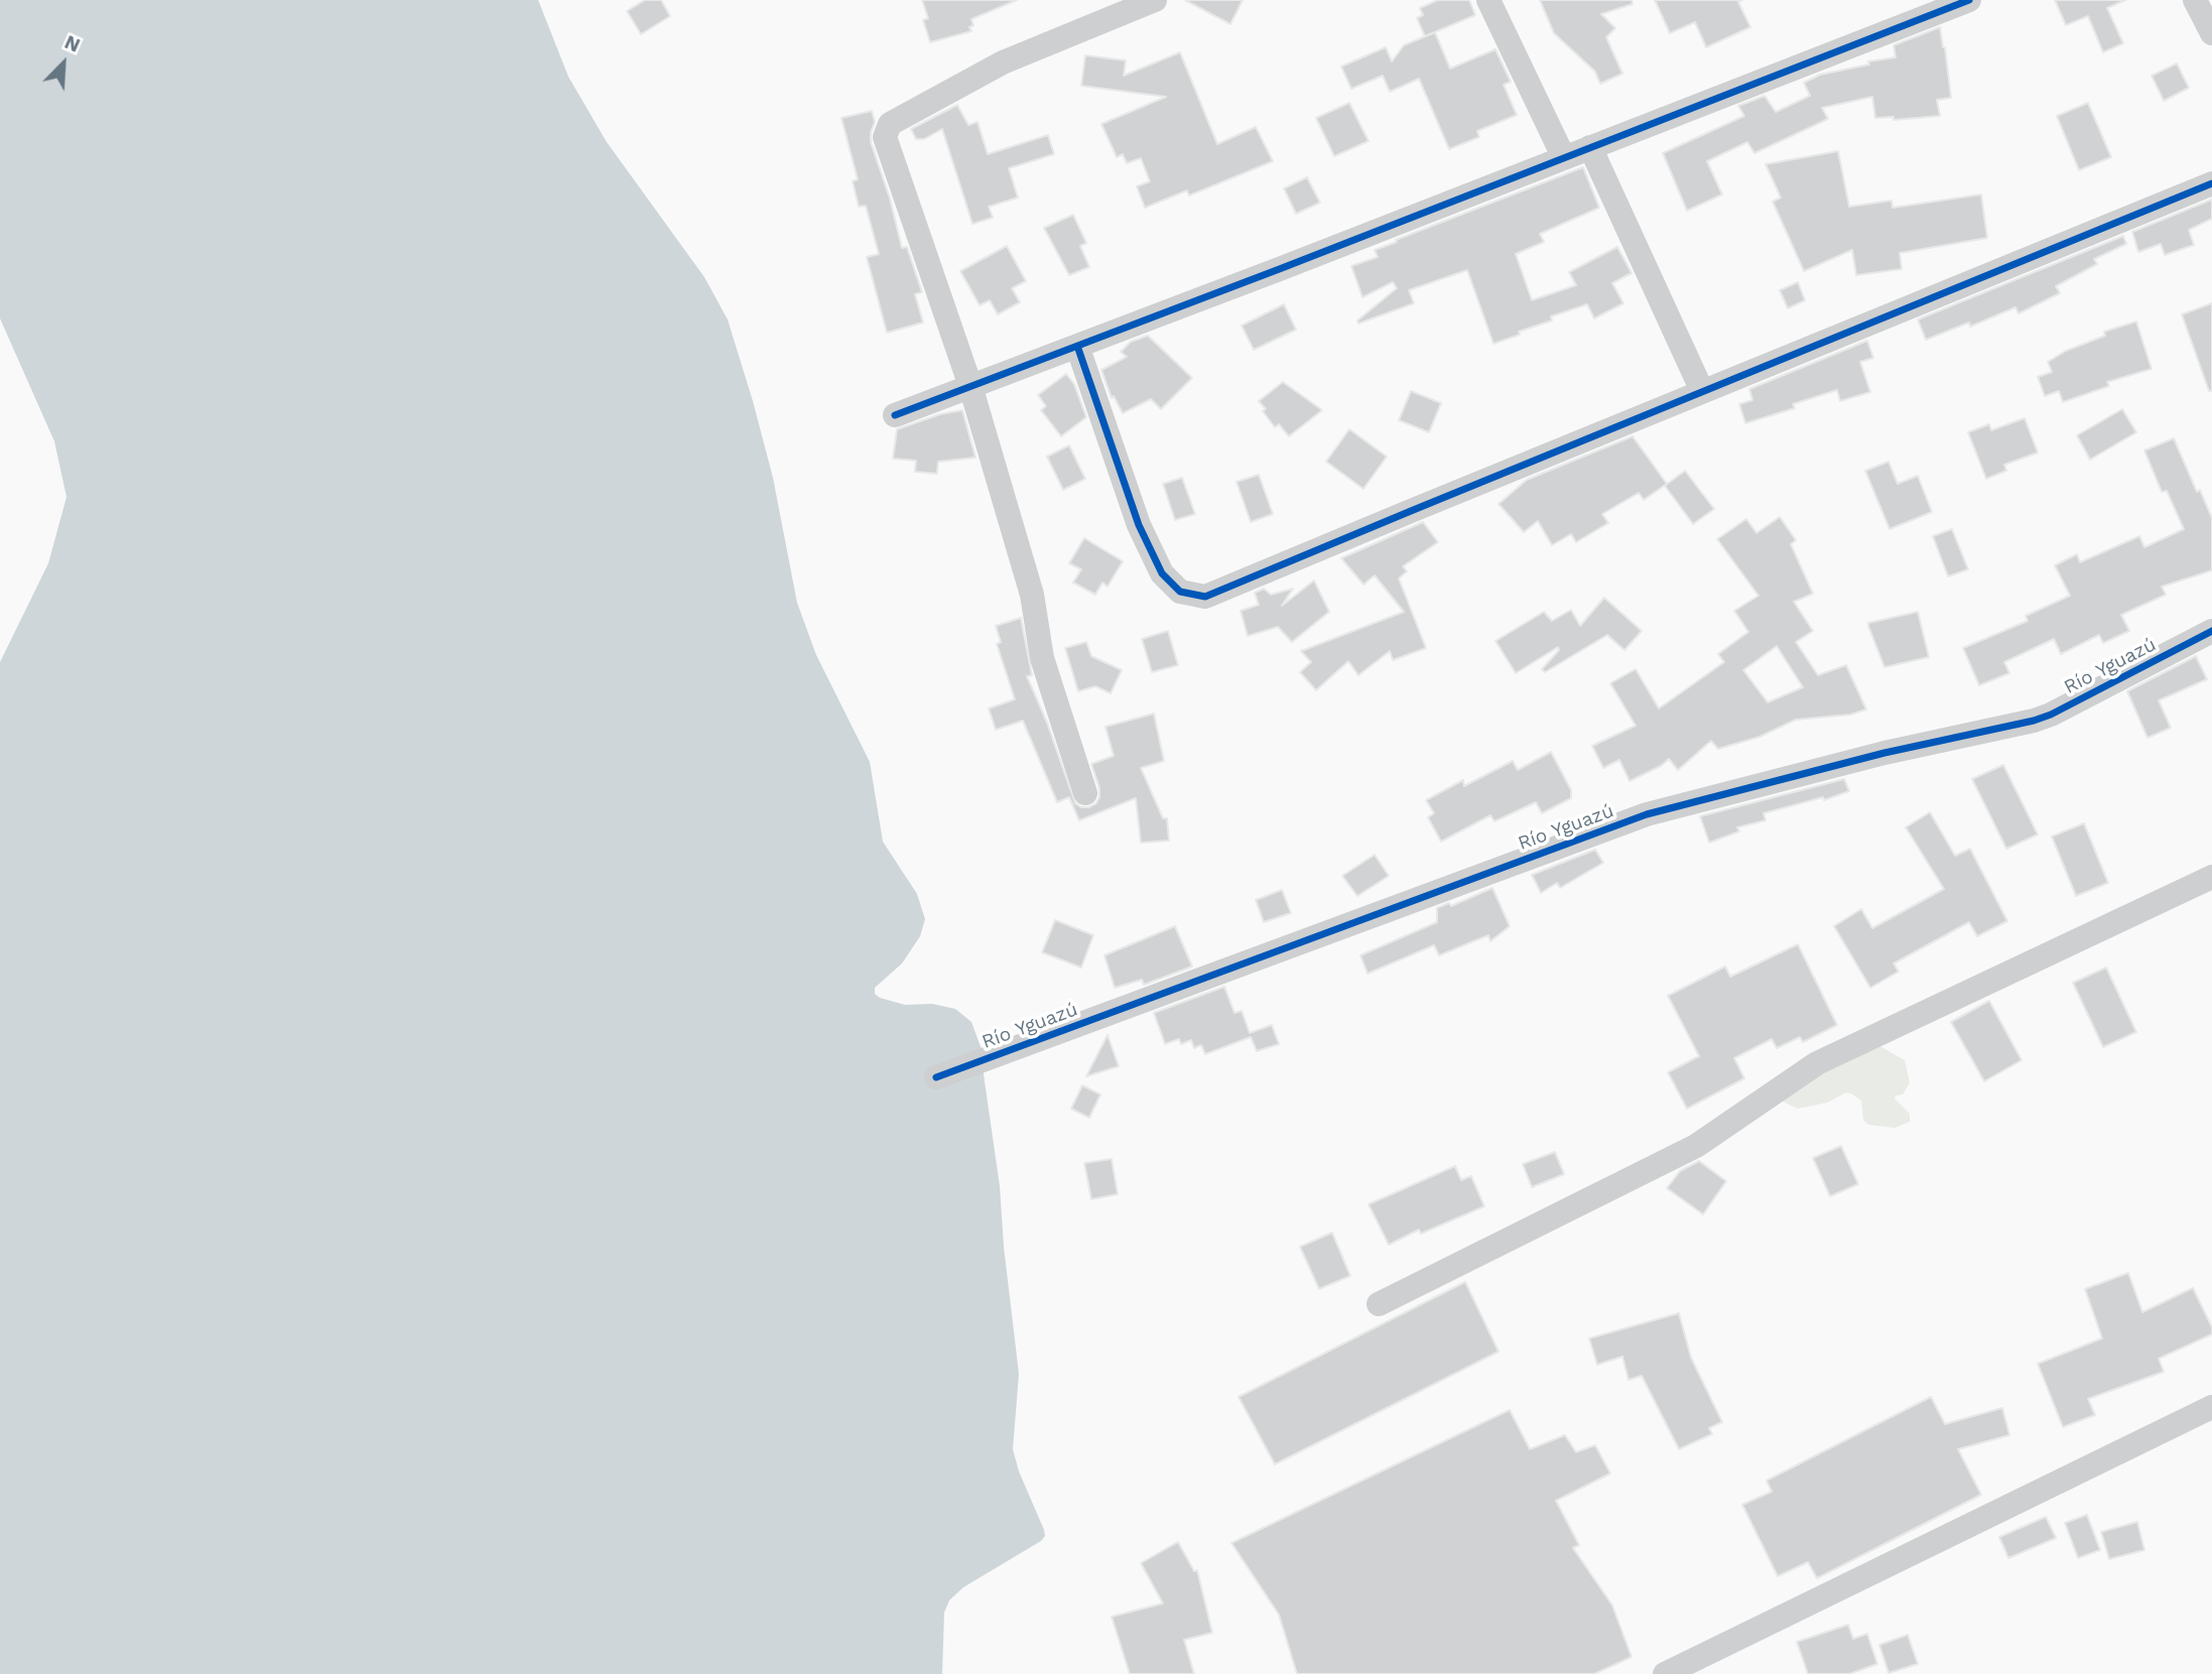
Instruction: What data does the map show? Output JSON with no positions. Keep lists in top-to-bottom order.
{
  "streets": {
    "street": ["Río Yguazú"]
  },
  "north": "top right"
}
